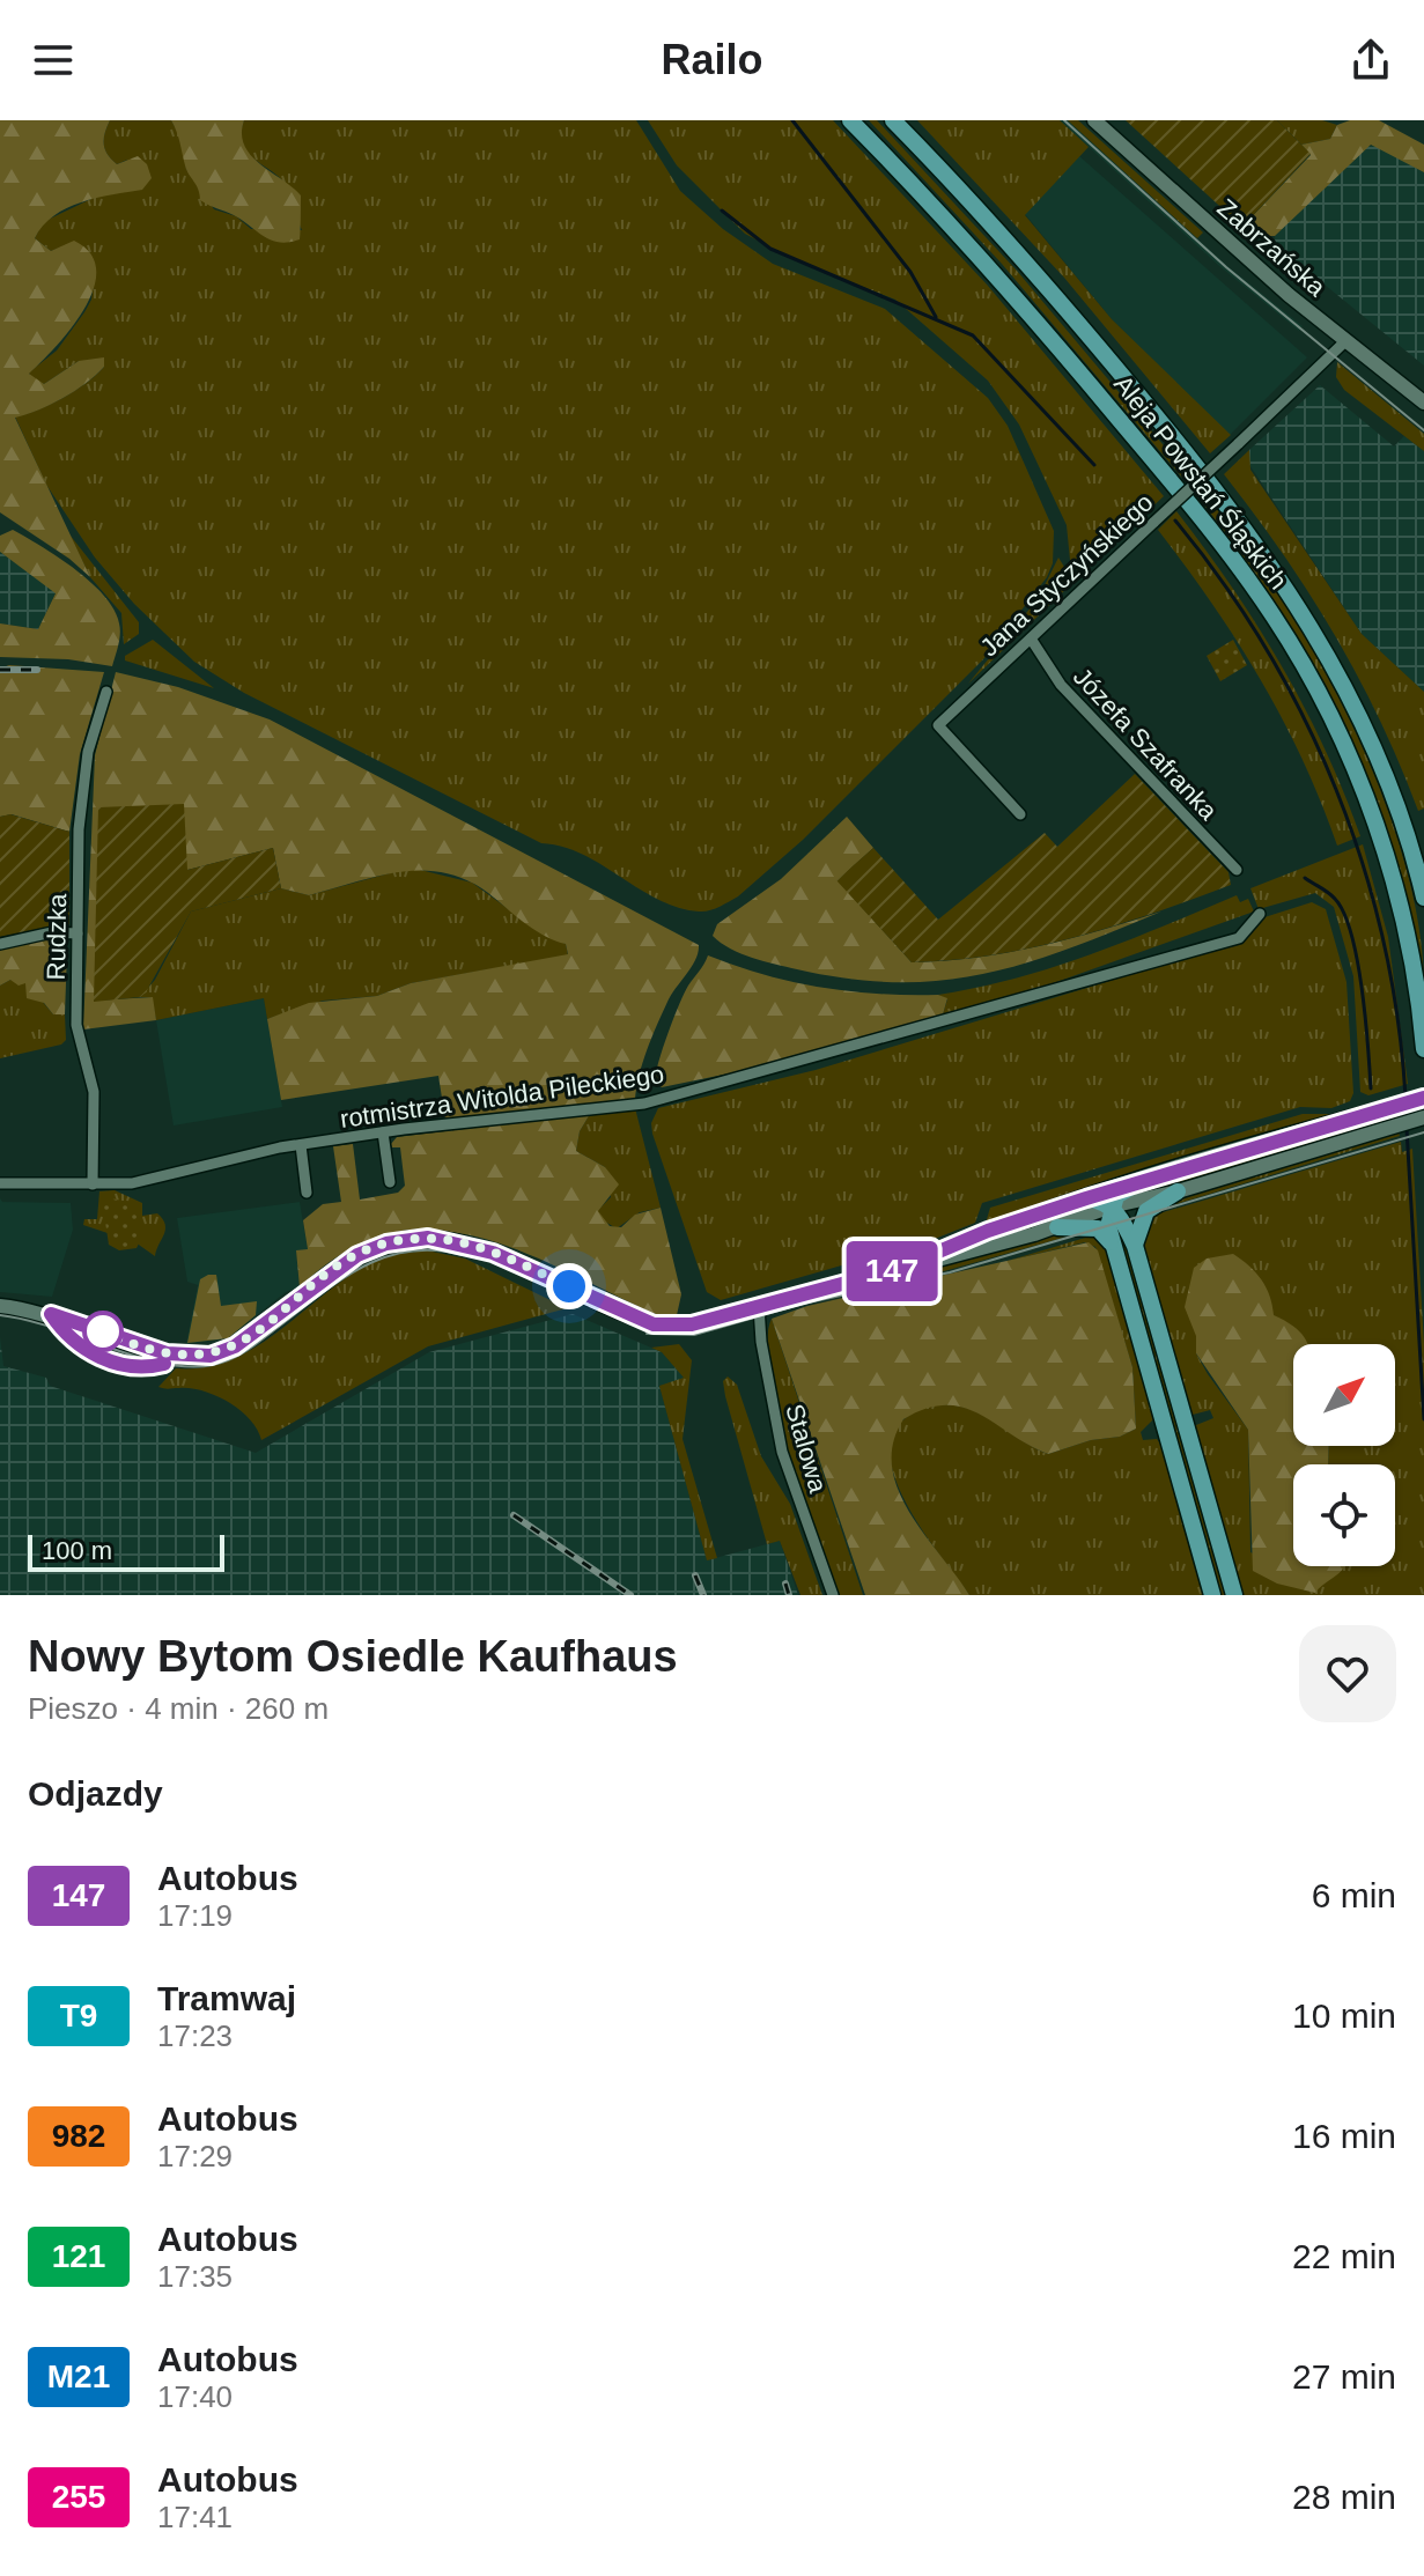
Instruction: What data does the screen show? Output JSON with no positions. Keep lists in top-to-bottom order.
{
  "streets": {
    "main road": ["Aleja Powstań Śląskich"],
    "street": [
      "Zabrzańska",
      "Jana Styczyńskiego",
      "Józefa Szafranka",
      "Rudzka",
      "rotmistrza Witolda Pileckiego",
      "Stalowa"
    ]
  },
  "crossings": [
    ["Zabrzańska", "Jana Styczyńskiego"],
    ["Jana Styczyńskiego", "Józefa Szafranka"],
    ["Rudzka", "rotmistrza Witolda Pileckiego"]
  ],
  "lines": ["bus line 147"],
  "scale_bar": "100 m",
  "north": "top right",
  "page": {
    "header": "Railo",
    "on_map": "147",
    "scale": "100 m",
    "heading": [
      ["Nowy Bytom Osiedle Kaufhaus", "Pieszo · 4 min · 260 m"],
      "Odjazdy"
    ],
    "list": [
      {
        "mark": "147",
        "name": "Autobus",
        "note": "17:19",
        "value": "6 min"
      },
      {
        "mark": "T9",
        "name": "Tramwaj",
        "note": "17:23",
        "value": "10 min"
      },
      {
        "mark": "982",
        "name": "Autobus",
        "note": "17:29",
        "value": "16 min"
      },
      {
        "mark": "121",
        "name": "Autobus",
        "note": "17:35",
        "value": "22 min"
      },
      {
        "mark": "M21",
        "name": "Autobus",
        "note": "17:40",
        "value": "27 min"
      },
      {
        "mark": "255",
        "name": "Autobus",
        "note": "17:41",
        "value": "28 min"
      }
    ]
  }
}
